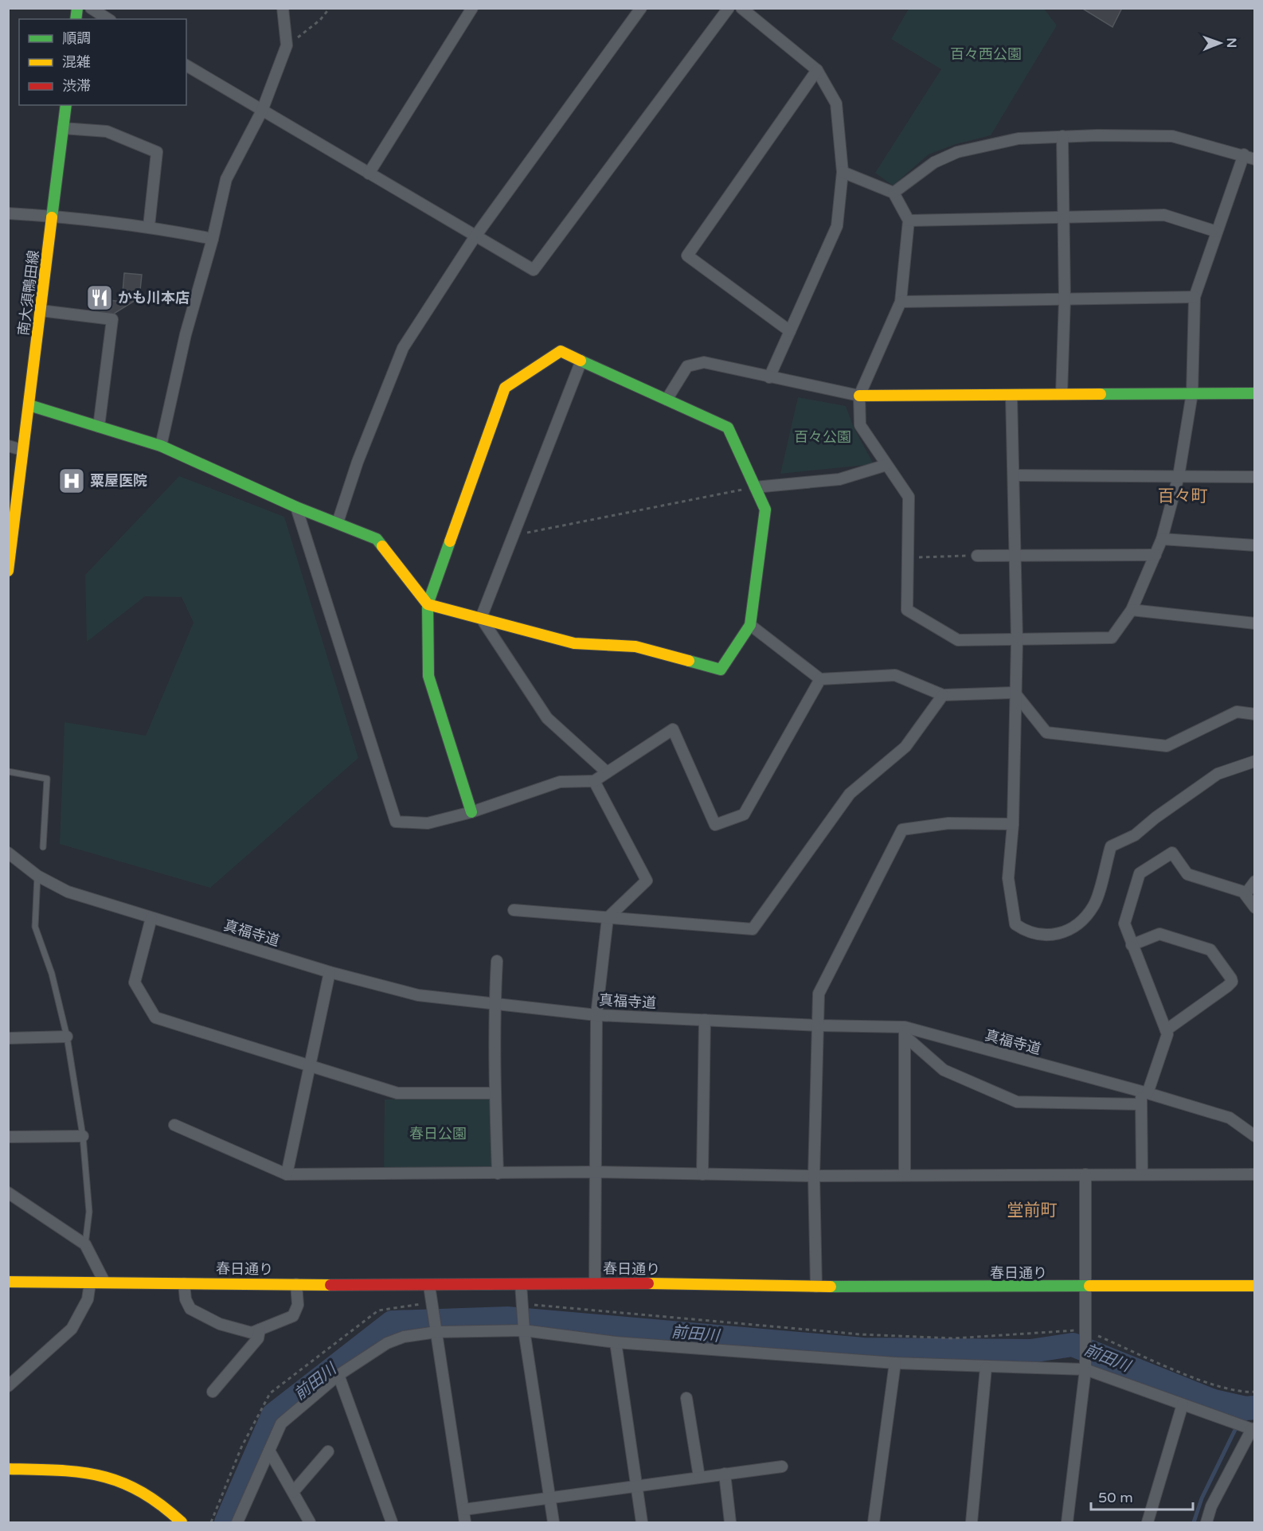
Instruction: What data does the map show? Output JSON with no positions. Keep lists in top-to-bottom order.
{
  "streets": {
    "street": ["南大須鴨田線", "真福寺道", "春日通り"]
  },
  "districts": ["百々町", "堂前町"],
  "water": ["前田川"],
  "parks": ["百々西公園", "百々公園", "春日公園"],
  "places": {
    "restaurant": ["かも川本店"],
    "hospital": ["粟屋医院"]
  },
  "legend": ["順調", "混雑", "渋滞"],
  "scale_bar": "50 m",
  "north": "right"
}
